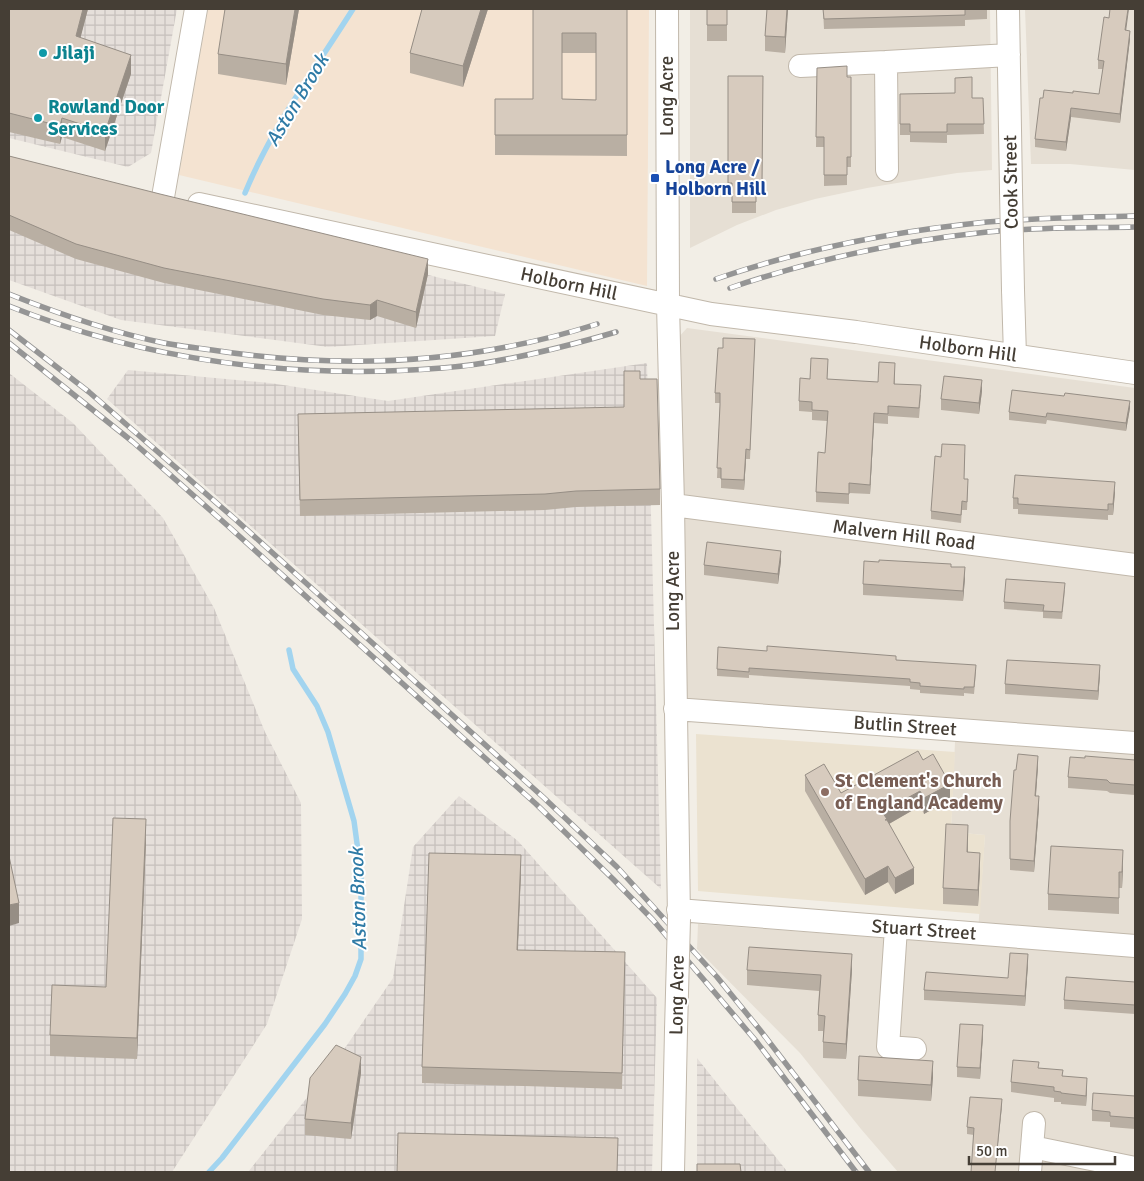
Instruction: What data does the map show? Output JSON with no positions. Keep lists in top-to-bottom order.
{
  "streets": {
    "street": [
      "Long Acre",
      "Cook Street",
      "Holborn Hill",
      "Malvern Hill Road",
      "Butlin Street",
      "Stuart Street"
    ]
  },
  "crossings": [
    ["Long Acre", "Holborn Hill"],
    ["Long Acre", "Malvern Hill Road"],
    ["Long Acre", "Butlin Street"],
    ["Long Acre", "Stuart Street"],
    ["Cook Street", "Holborn Hill"]
  ],
  "water": ["Aston Brook"],
  "places": {
    "other": ["Jilaji", "Rowland Door Services", "St Clement's Church of England Academy"],
    "transit": ["Long Acre / Holborn Hill"]
  },
  "scale_bar": "50 m"
}
